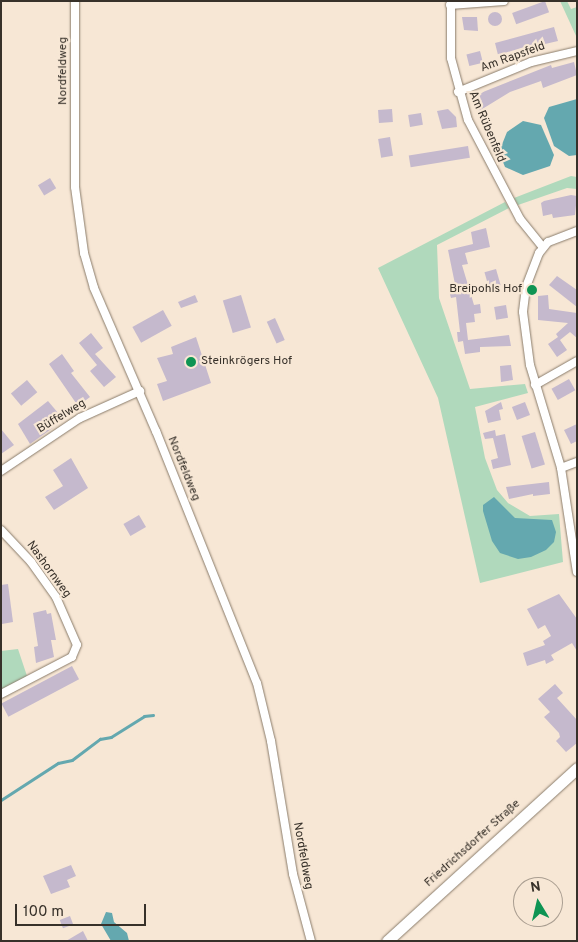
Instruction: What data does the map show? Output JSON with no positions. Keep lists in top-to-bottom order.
{
  "streets": {
    "main road": ["Friedrichsdorfer Straße"],
    "street": [
      "Am Rapsfeld",
      "Nordfeldweg",
      "Am Rübenfeld",
      "Büffelweg",
      "Nashornweg"
    ]
  },
  "crossings": [
    ["Am Rapsfeld", "Am Rübenfeld"],
    ["Nordfeldweg", "Büffelweg"]
  ],
  "places": ["Breipohls Hof", "Steinkrögers Hof"],
  "scale_bar": "100 m",
  "north": "top"
}
